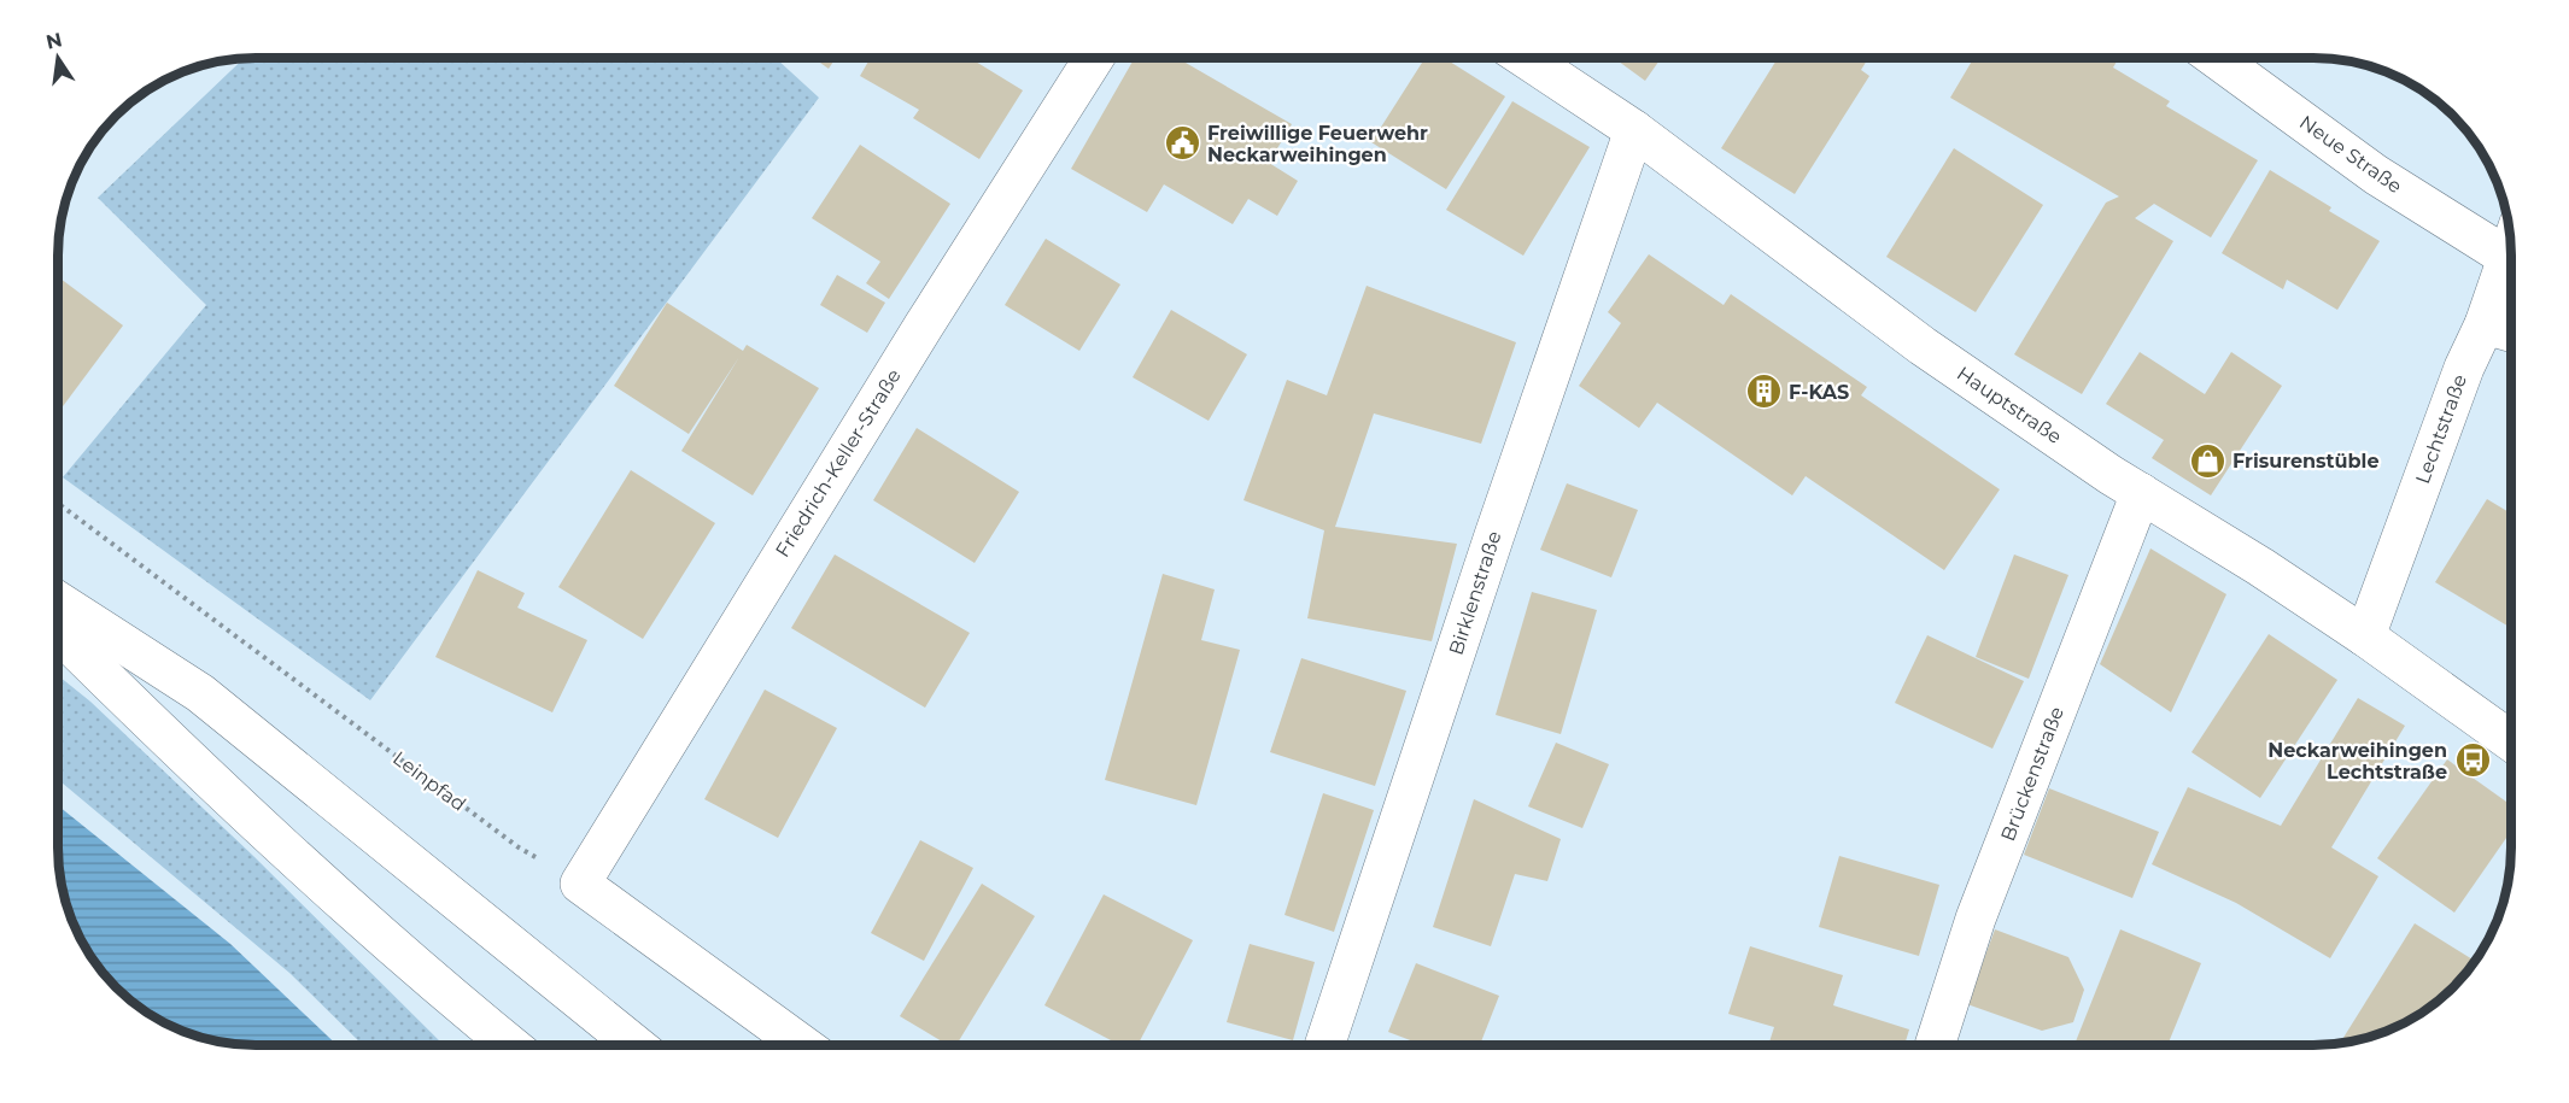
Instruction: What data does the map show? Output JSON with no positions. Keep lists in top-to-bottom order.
{
  "streets": {
    "street": [
      "Neue Straße",
      "Hauptstraße",
      "Lechtstraße",
      "Friedrich-Keller-Straße",
      "Birklenstraße",
      "Brückenstraße"
    ],
    "path": ["Leinpfad"]
  },
  "crossings": [
    ["Hauptstraße", "Lechtstraße"],
    ["Hauptstraße", "Birklenstraße"],
    ["Hauptstraße", "Brückenstraße"],
    ["Friedrich-Keller-Straße", "Leinpfad"]
  ],
  "places": {
    "public building": ["Freiwillige Feuerwehr Neckarweihingen"],
    "building": ["F-KAS"],
    "shop": ["Frisurenstüble"],
    "bus stop": ["Neckarweihingen Lechtstraße"]
  },
  "north": "top"
}
